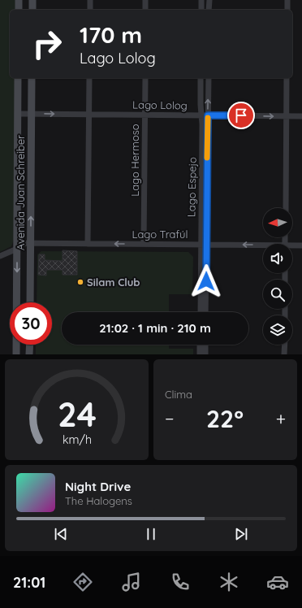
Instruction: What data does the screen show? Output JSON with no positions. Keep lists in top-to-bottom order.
{
  "streets": {
    "main road": ["Avenida Juan Schreiber"],
    "street": [
      "Lago Lolog",
      "Lago Hermoso",
      "Lago Espejo",
      "Lago Trafúl"
    ]
  },
  "crossings": [
    ["Lago Lolog", "Lago Hermoso"],
    ["Lago Lolog", "Lago Espejo"],
    ["Lago Lolog", "Avenida Juan Schreiber"],
    ["Lago Hermoso", "Lago Trafúl"],
    ["Lago Espejo", "Lago Trafúl"],
    ["Avenida Juan Schreiber", "Lago Trafúl"]
  ],
  "one_way": ["Lago Lolog", "Lago Trafúl"],
  "places": ["Silam Club"],
  "north": "left",
  "page": {
    "turn": ["170 m", "Lago Lolog"],
    "limit": "30",
    "trip": "21:02 · 1 min · 210 m",
    "tile": "Clima",
    "heat": ["−", "22°", "+"],
    "song": ["Night Drive", "The Halogens"],
    "tabs": "21:01",
    "gauge": ["24", "km/h"]
  }
}
